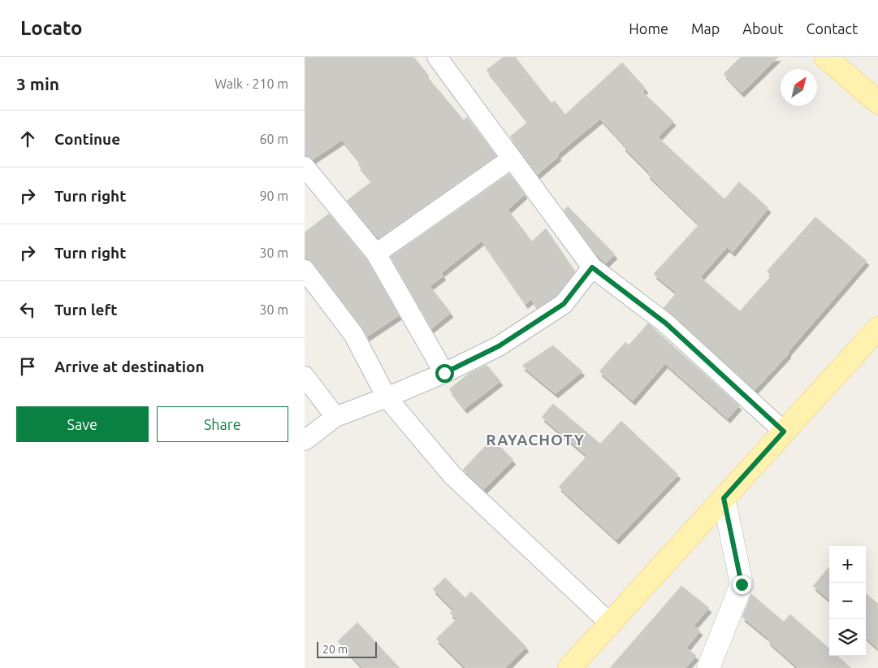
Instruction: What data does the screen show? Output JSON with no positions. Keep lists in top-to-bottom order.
{
  "districts": ["RAYACHOTY"],
  "scale_bar": "20 m",
  "north": "top right",
  "page": {
    "header": "Locato",
    "nav": [
      "Home",
      "Map",
      "About",
      "Contact"
    ],
    "heading": ["3 min", "Walk · 210 m"],
    "list": [
      ["Continue", "60 m"],
      ["Turn right", "90 m"],
      ["Turn right", "30 m"],
      ["Turn left", "30 m"],
      "Arrive at destination"
    ],
    "buttons": ["Save", "Share"],
    "map_buttons": ["+", "−"],
    "scale": "20 m"
  }
}
